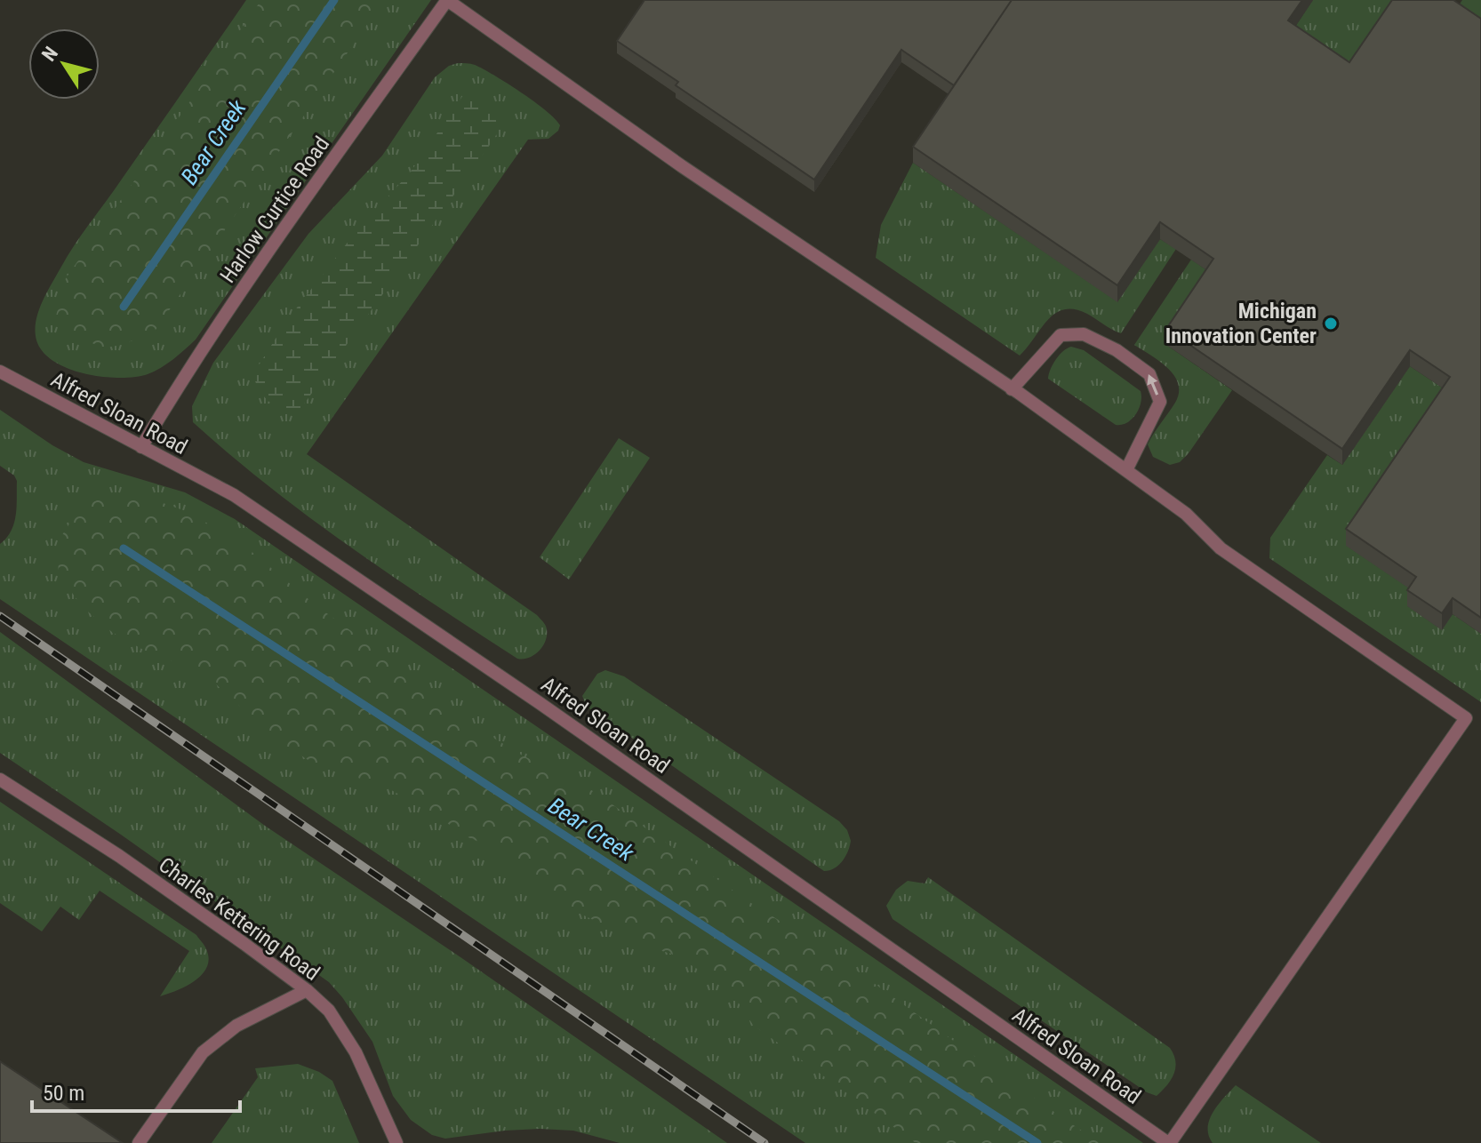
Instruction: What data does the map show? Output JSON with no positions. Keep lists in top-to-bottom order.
{
  "streets": {
    "lane": ["Harlow Curtice Road", "Alfred Sloan Road", "Charles Kettering Road"]
  },
  "crossings": [
    ["Harlow Curtice Road", "Alfred Sloan Road"]
  ],
  "water": ["Bear Creek"],
  "places": ["Michigan Innovation Center"],
  "scale_bar": "50 m",
  "north": "top left"
}
